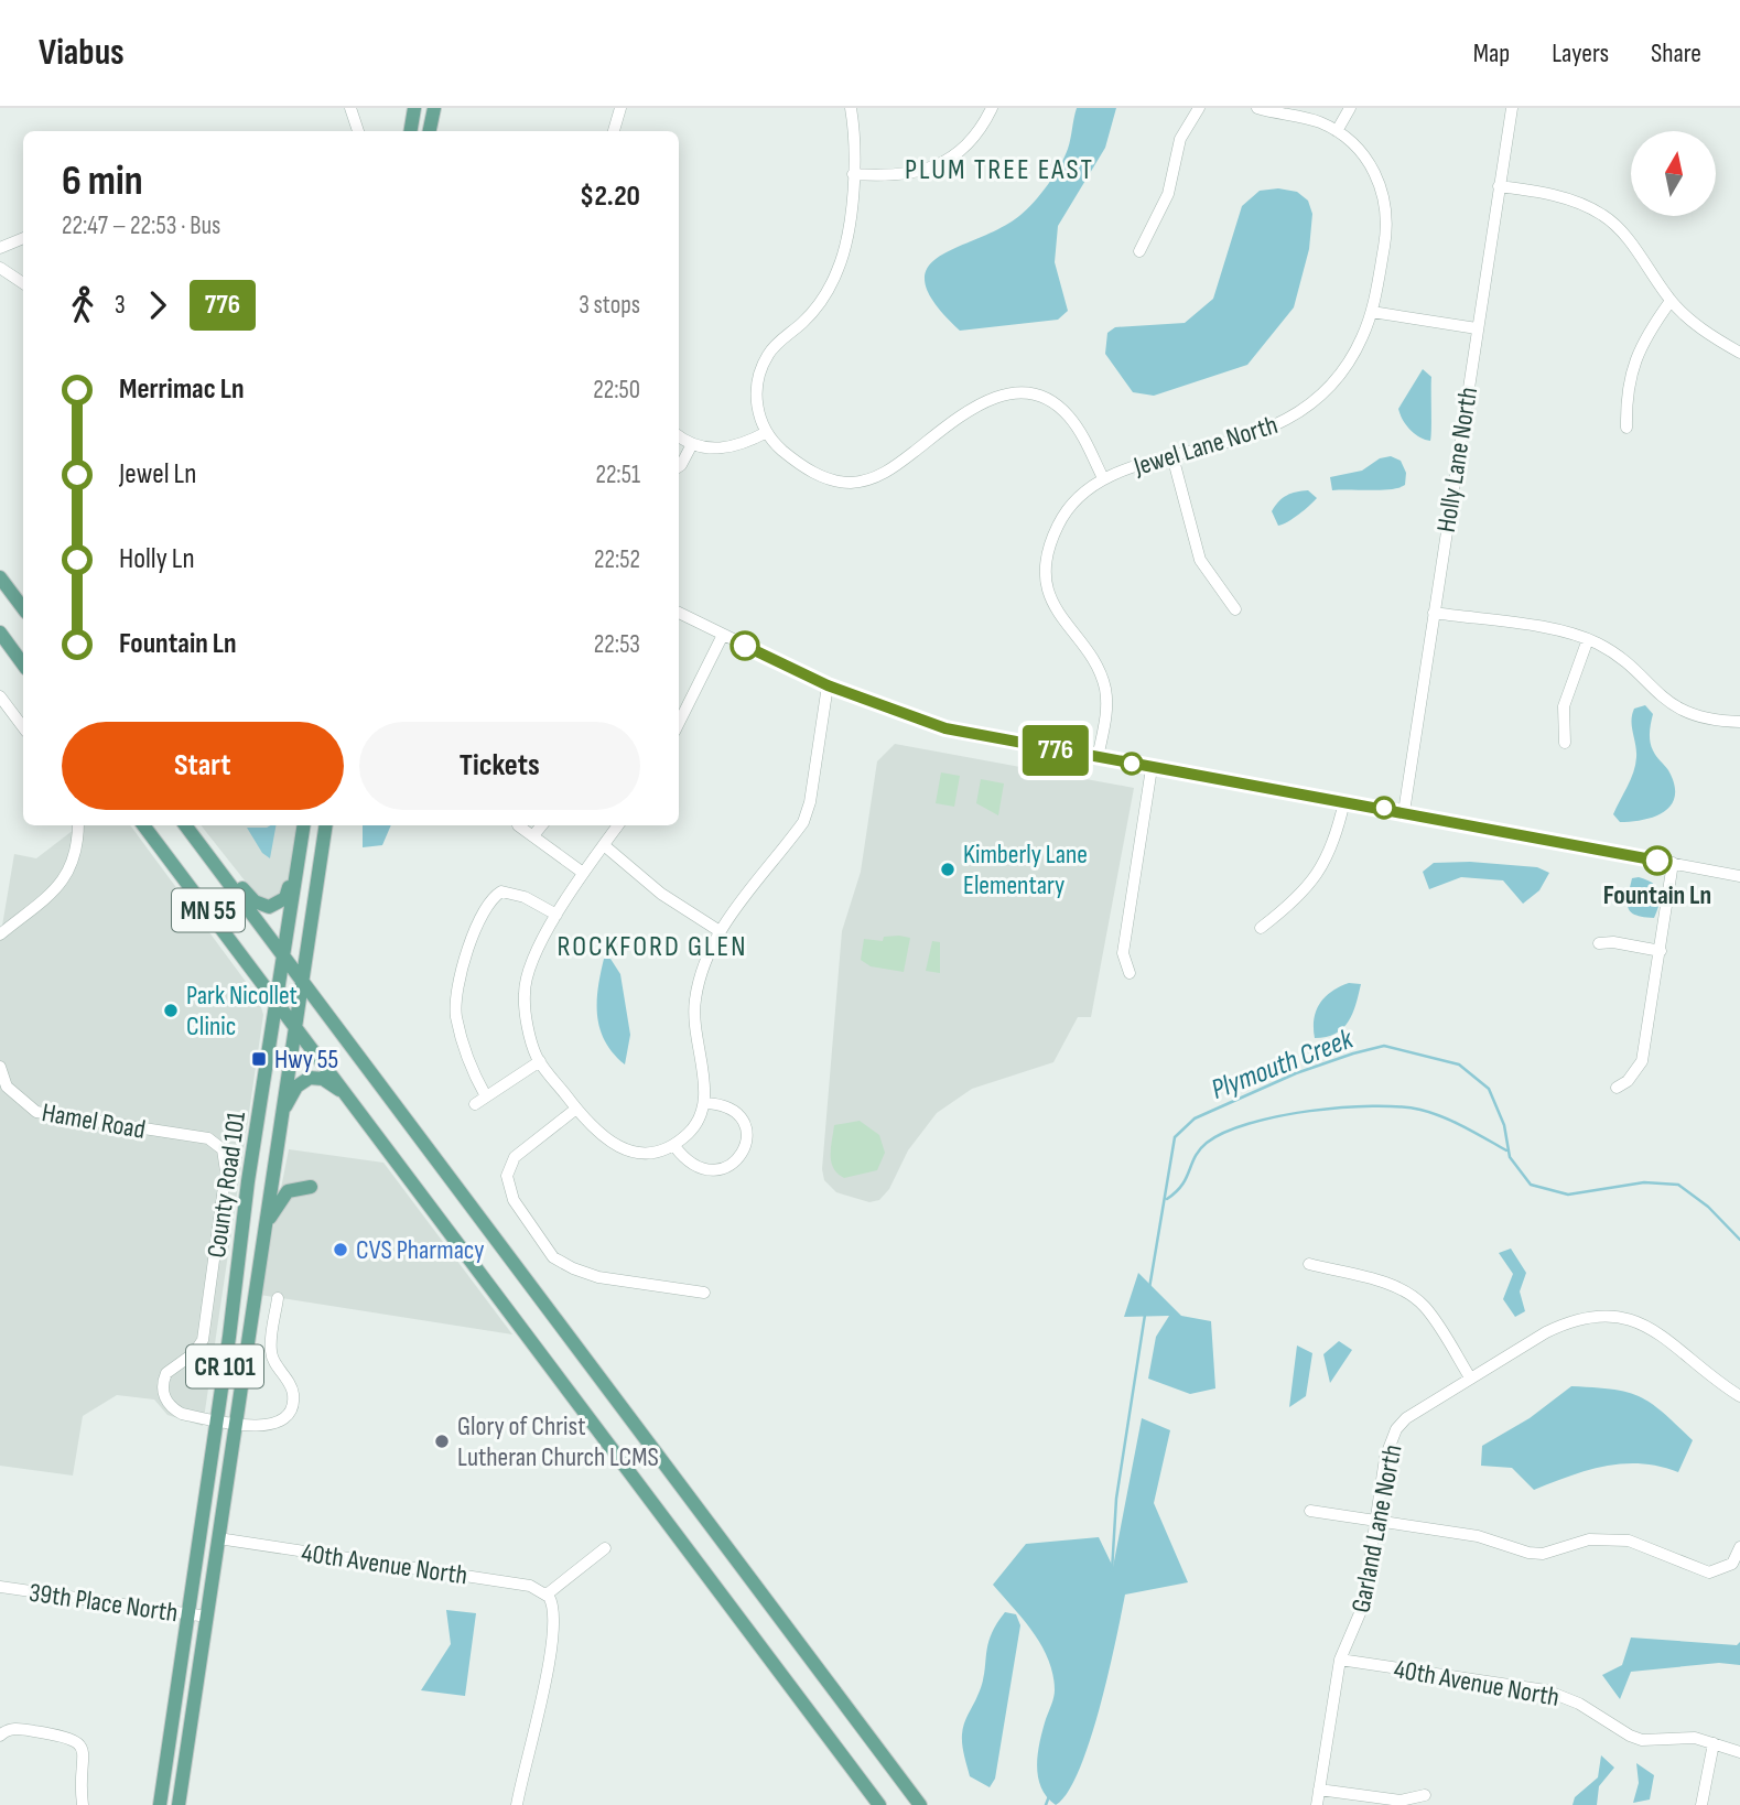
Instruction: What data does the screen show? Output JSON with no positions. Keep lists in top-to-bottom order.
{
  "streets": {
    "main road": ["MN 55", "County Road 101", "CR 101"],
    "street": [
      "Jewel Lane North",
      "Holly Lane North",
      "Hamel Road",
      "Garland Lane North",
      "40th Avenue North",
      "39th Place North"
    ]
  },
  "crossings": [
    ["MN 55", "County Road 101"],
    ["Hamel Road", "County Road 101"],
    ["County Road 101", "40th Avenue North"],
    ["County Road 101", "39th Place North"],
    ["Garland Lane North", "40th Avenue North"]
  ],
  "districts": ["PLUM TREE EAST", "ROCKFORD GLEN"],
  "water": ["Plymouth Creek"],
  "places": {
    "other": [
      "Fountain Ln",
      "Kimberly Lane Elementary",
      "Park Nicollet Clinic",
      "CVS Pharmacy",
      "Glory of Christ Lutheran Church LCMS"
    ],
    "transit": ["Hwy 55"]
  },
  "lines": ["bus line 776"],
  "north": "top",
  "page": {
    "header": "Viabus",
    "nav": ["Map", "Layers", "Share"],
    "on_map": "776",
    "heading": ["6 min", "22:47 – 22:53 · Bus", "$2.20"],
    "legs": ["3", "776", "3 stops"],
    "list": [
      {
        "name": "Merrimac Ln",
        "value": "22:50"
      },
      {
        "name": "Jewel Ln",
        "value": "22:51"
      },
      {
        "name": "Holly Ln",
        "value": "22:52"
      },
      {
        "name": "Fountain Ln",
        "value": "22:53"
      }
    ],
    "buttons": ["Start", "Tickets"]
  }
}
